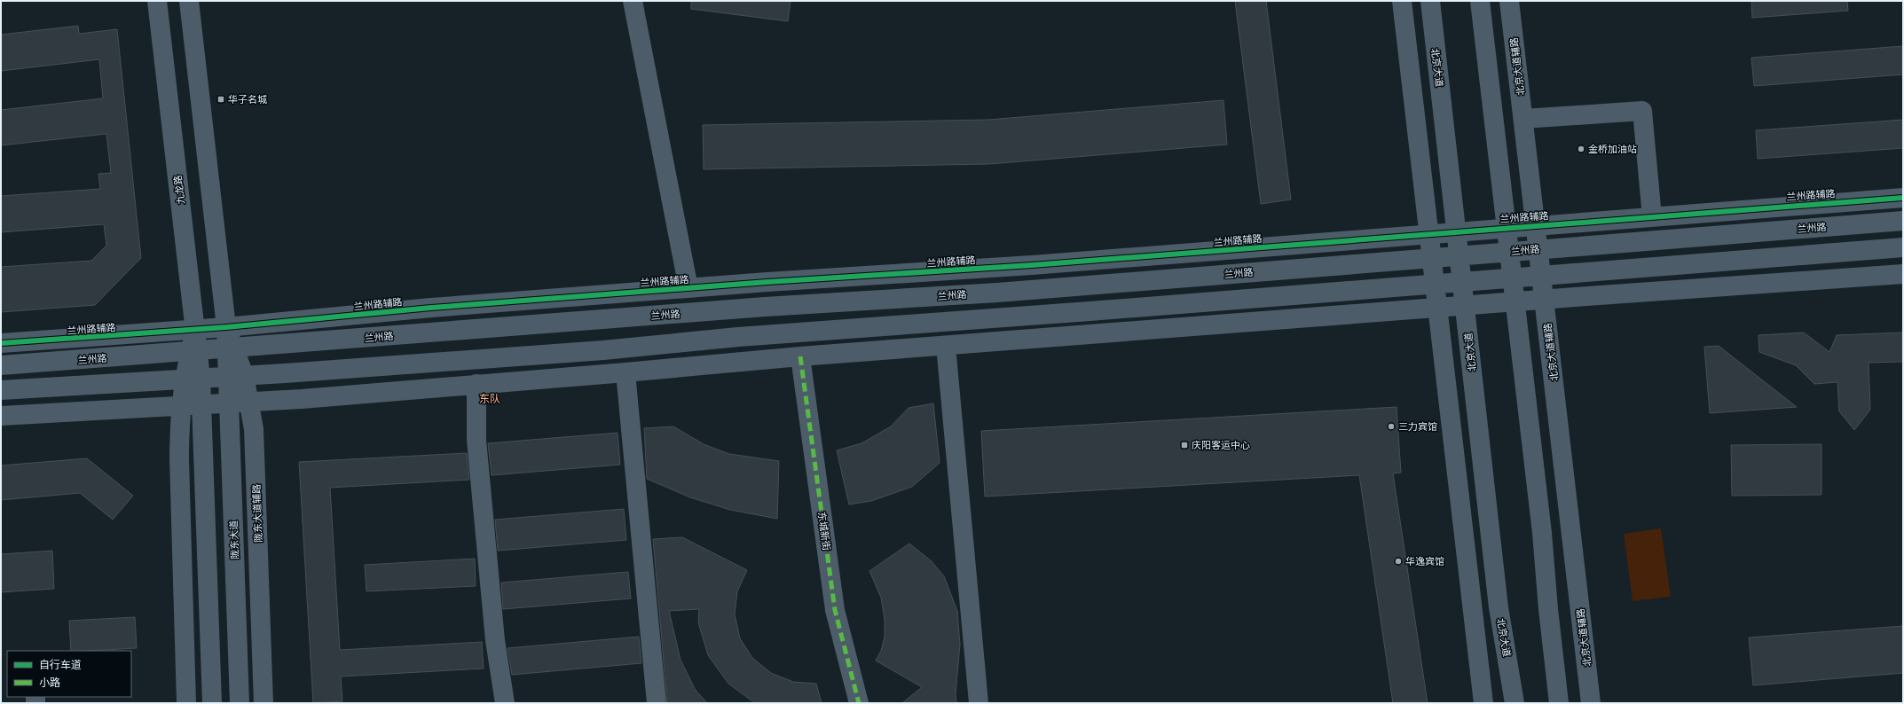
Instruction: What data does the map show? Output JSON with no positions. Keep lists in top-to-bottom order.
{
  "streets": {
    "main road": [
      "北京大道辅路",
      "北京大道",
      "九龙路",
      "兰州路",
      "陇东大道"
    ],
    "street": ["兰州路辅路", "陇东大道辅路", "东城新街"]
  },
  "crossings": [
    ["北京大道辅路", "兰州路辅路"],
    ["北京大道辅路", "兰州路"],
    ["北京大道", "兰州路辅路"],
    ["北京大道", "兰州路"],
    ["九龙路", "兰州路辅路"],
    ["九龙路", "兰州路"],
    ["陇东大道辅路", "陇东大道"]
  ],
  "districts": ["东队"],
  "places": {
    "transit": ["华子名城", "庆阳客运中心"],
    "other": ["金桥加油站", "三力宾馆", "华逸宾馆"]
  },
  "legend": ["自行车道", "小路"]
}
